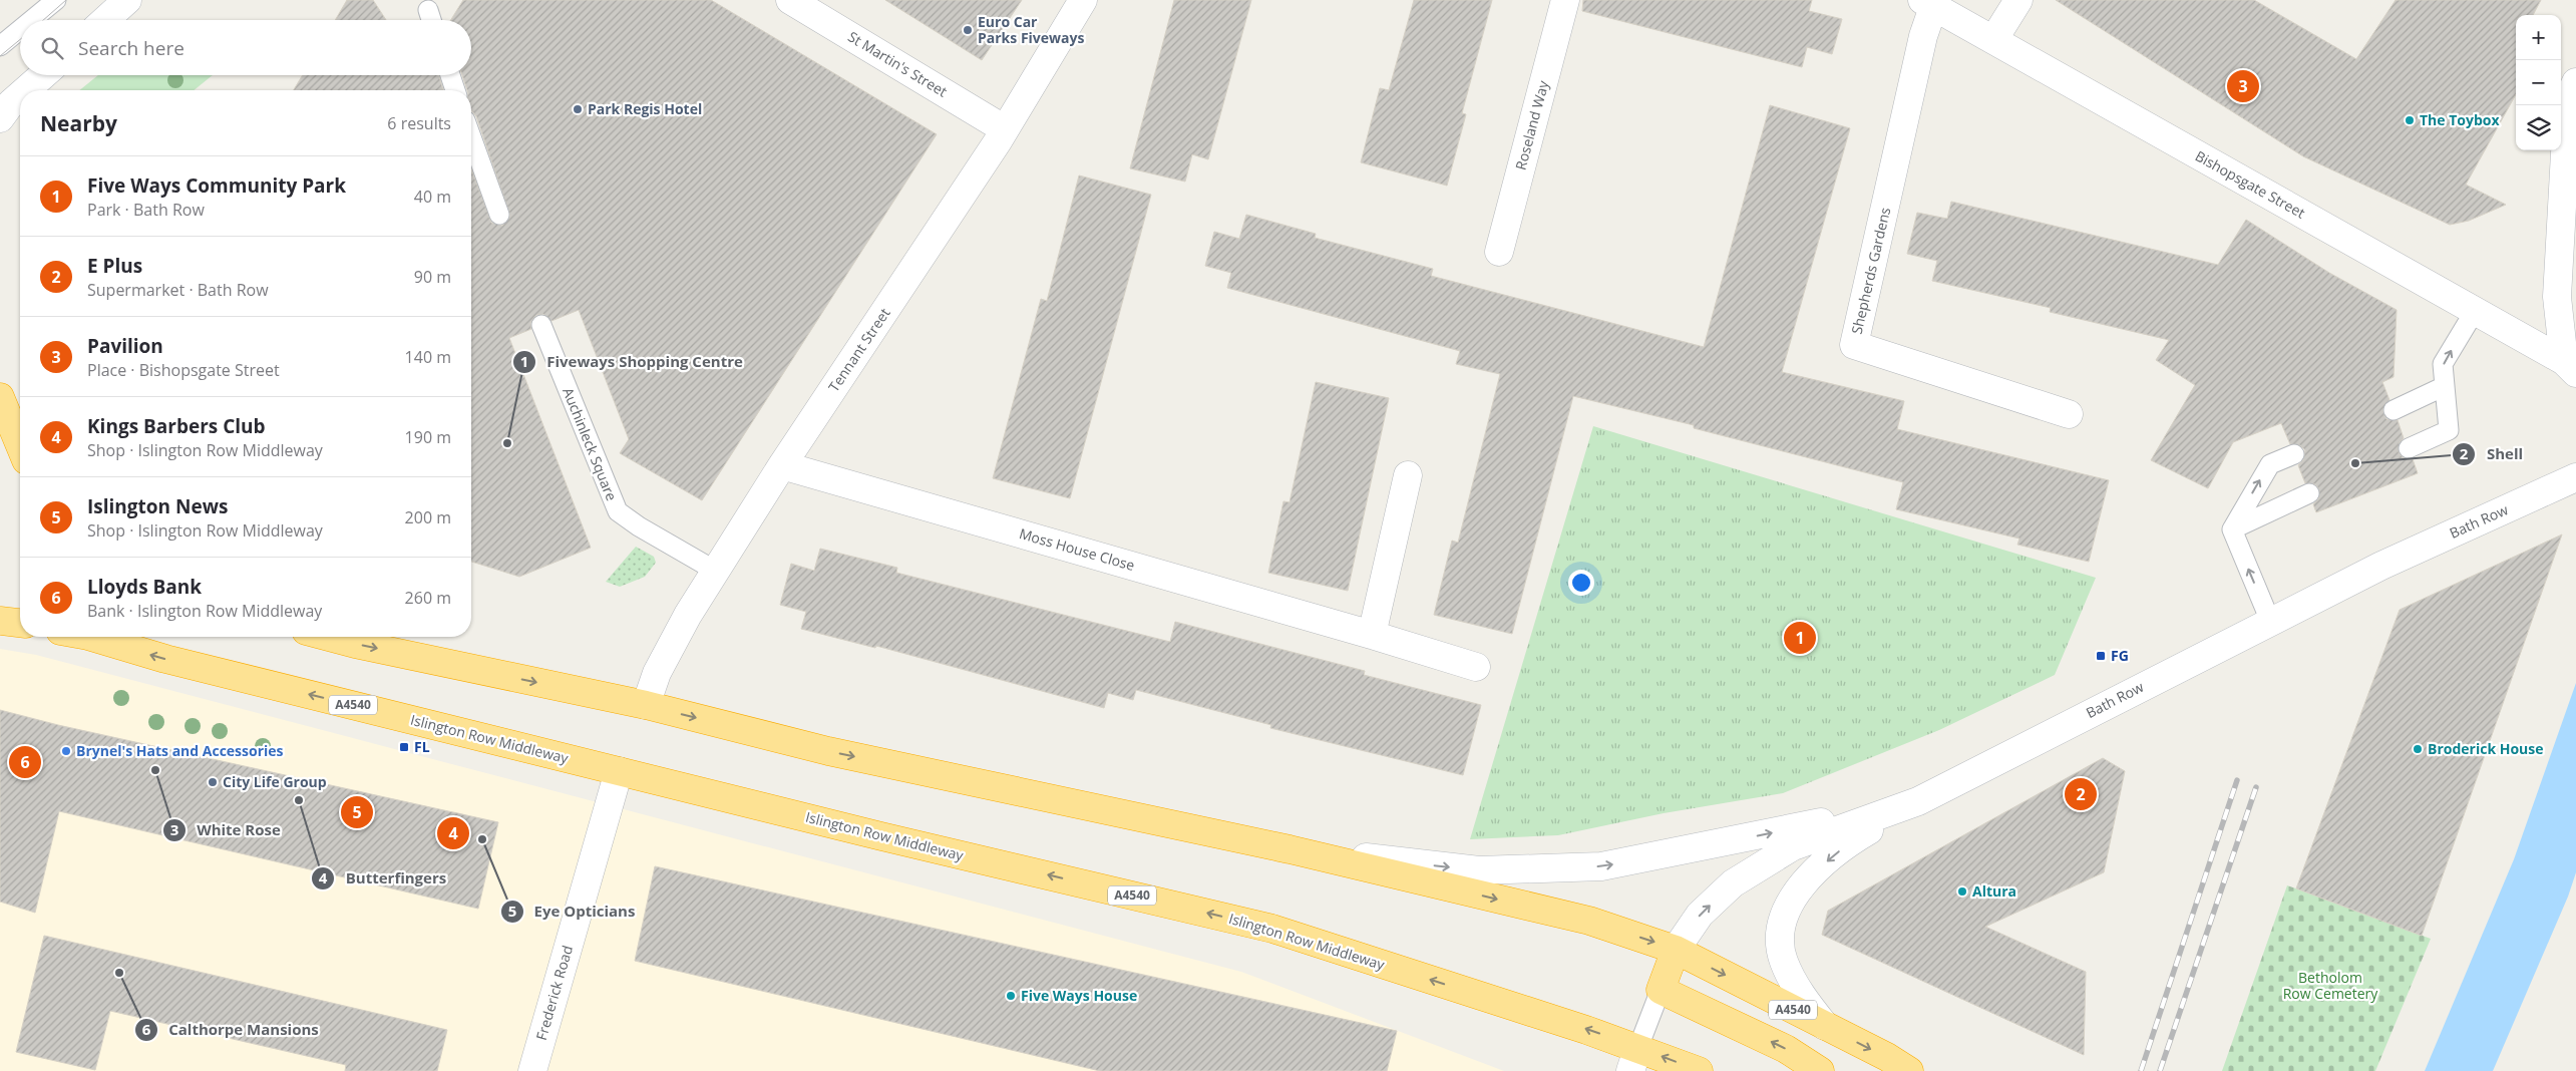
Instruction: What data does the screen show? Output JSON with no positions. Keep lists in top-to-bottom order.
{
  "streets": {
    "highway": ["A4540", "Islington Row Middleway"],
    "street": [
      "St Martin's Street",
      "Roseland Way",
      "Bishopsgate Street",
      "Shepherds Gardens",
      "Tennant Street",
      "Bath Row",
      "Moss House Close",
      "Frederick Road"
    ],
    "lane": ["Auchinleck Square"]
  },
  "crossings": [
    ["St Martin's Street", "Tennant Street"],
    ["Bishopsgate Street", "Shepherds Gardens"],
    ["Tennant Street", "Auchinleck Square"],
    ["Tennant Street", "Moss House Close"],
    ["Tennant Street", "A4540"],
    ["Bath Row", "A4540"],
    ["Islington Row Middleway", "Frederick Road"]
  ],
  "parks": ["Betholom Row Cemetery"],
  "places": {
    "other": [
      "Euro Car Parks Fiveways",
      "Park Regis Hotel",
      "The Toybox",
      "Fiveways Shopping Centre",
      "Shell",
      "Broderick House",
      "Brynel's Hats and Accessories",
      "White Rose",
      "City Life Group",
      "Butterfingers",
      "Eye Opticians",
      "Altura",
      "Calthorpe Mansions",
      "Five Ways House"
    ],
    "transit": ["FG", "FL"]
  },
  "page": {
    "map_buttons": ["+", "−"],
    "search": "Search here",
    "pins": [
      "3",
      "1",
      "6",
      "2",
      "5",
      "4"
    ],
    "heading": ["Nearby", "6 results"],
    "list": [
      {
        "mark": "1",
        "name": "Five Ways Community Park",
        "note": "Park · Bath Row",
        "value": "40 m"
      },
      {
        "mark": "2",
        "name": "E Plus",
        "note": "Supermarket · Bath Row",
        "value": "90 m"
      },
      {
        "mark": "3",
        "name": "Pavilion",
        "note": "Place · Bishopsgate Street",
        "value": "140 m"
      },
      {
        "mark": "4",
        "name": "Kings Barbers Club",
        "note": "Shop · Islington Row Middleway",
        "value": "190 m"
      },
      {
        "mark": "5",
        "name": "Islington News",
        "note": "Shop · Islington Row Middleway",
        "value": "200 m"
      },
      {
        "mark": "6",
        "name": "Lloyds Bank",
        "note": "Bank · Islington Row Middleway",
        "value": "260 m"
      }
    ]
  }
}
